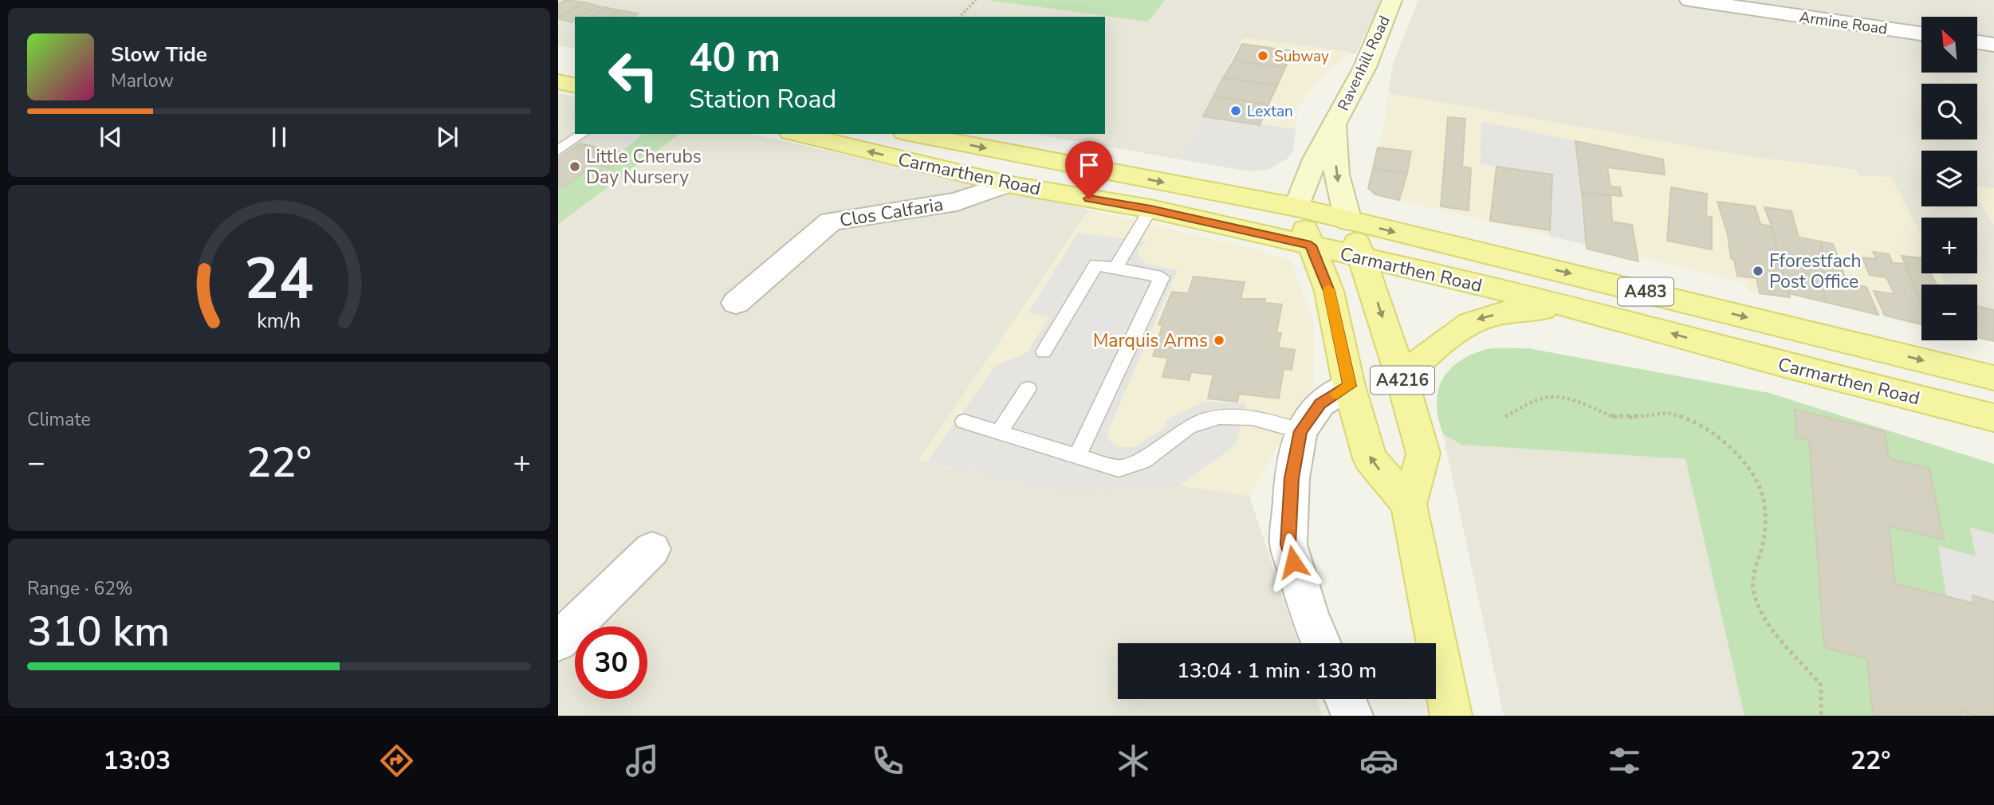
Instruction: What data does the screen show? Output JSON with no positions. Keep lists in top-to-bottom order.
{
  "streets": {
    "main road": ["Carmarthen Road", "A483", "A4216"],
    "street": ["Armine Road", "Ravenhill Road", "Clos Calfaria"]
  },
  "crossings": [
    ["Ravenhill Road", "Carmarthen Road"],
    ["Carmarthen Road", "Clos Calfaria"],
    ["Carmarthen Road", "A4216"]
  ],
  "places": [
    "Subway",
    "Lextan",
    "Little Cherubs Day Nursery",
    "Fforestfach Post Office",
    "Marquis Arms"
  ],
  "north": "top left",
  "page": {
    "map_buttons": ["+", "−"],
    "turn": ["40 m", "Station Road"],
    "song": ["Slow Tide", "Marlow"],
    "tile": [
      "Climate",
      ["Range · 62%", "310 km"]
    ],
    "heat": ["−", "22°", "+"],
    "limit": "30",
    "trip": "13:04 · 1 min · 130 m",
    "tabs": ["13:03", "22°"],
    "gauge": ["24", "km/h"]
  }
}
